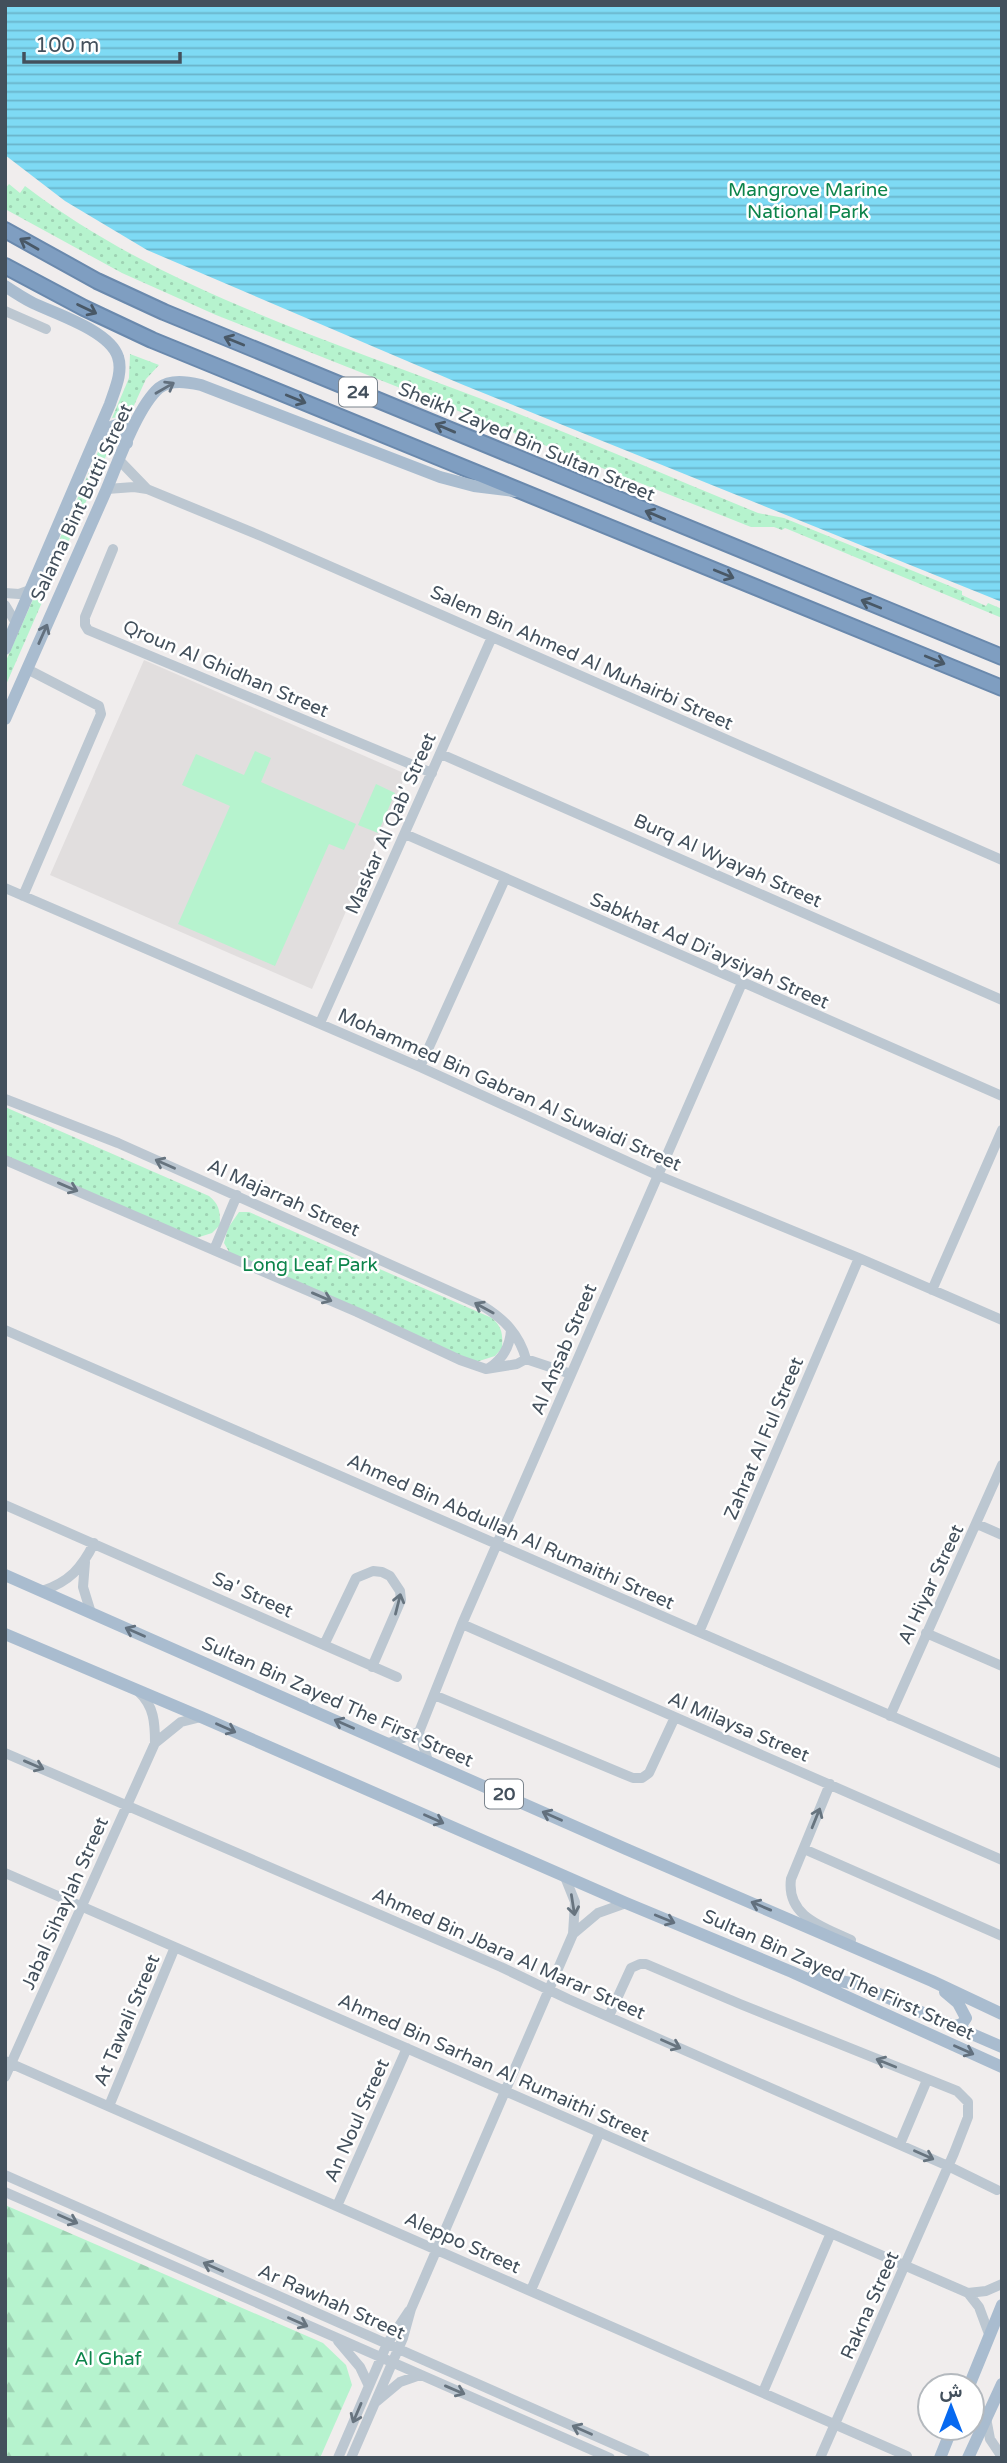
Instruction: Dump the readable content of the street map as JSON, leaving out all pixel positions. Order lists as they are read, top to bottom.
{
  "streets": {
    "highway": ["24", "Sheikh Zayed Bin Sultan Street"],
    "main road": ["Salama Bint Butti Street", "Sultan Bin Zayed The First Street", "20"],
    "street": [
      "Salem Bin Ahmed Al Muhairbi Street",
      "Qroun Al Ghidhan Street",
      "Maskar Al Qab' Street",
      "Burq Al Wyayah Street",
      "Sabkhat Ad Di'aysiyah Street",
      "Mohammed Bin Gabran Al Suwaidi Street",
      "Al Majarrah Street",
      "Al Ansab Street",
      "Zahrat Al Ful Street",
      "Ahmed Bin Abdullah Al Rumaithi Street",
      "Al Hiyar Street",
      "Sa' Street",
      "Al Milaysa Street",
      "Jabal Sihaylah Street",
      "Ahmed Bin Jbara Al Marar Street",
      "At Tawali Street",
      "Ahmed Bin Sarhan Al Rumaithi Street",
      "An Noul Street",
      "Aleppo Street",
      "Ar Rawhah Street",
      "Rakna Street"
    ]
  },
  "crossings": [
    ["24", "Salama Bint Butti Street"],
    ["Salama Bint Butti Street", "Salem Bin Ahmed Al Muhairbi Street"],
    ["Salem Bin Ahmed Al Muhairbi Street", "Maskar Al Qab' Street"],
    ["Qroun Al Ghidhan Street", "Maskar Al Qab' Street"],
    ["Maskar Al Qab' Street", "Burq Al Wyayah Street"],
    ["Maskar Al Qab' Street", "Sabkhat Ad Di'aysiyah Street"],
    ["Maskar Al Qab' Street", "Mohammed Bin Gabran Al Suwaidi Street"],
    ["Sabkhat Ad Di'aysiyah Street", "Al Ansab Street"],
    ["Mohammed Bin Gabran Al Suwaidi Street", "Al Ansab Street"],
    ["Mohammed Bin Gabran Al Suwaidi Street", "Zahrat Al Ful Street"],
    ["Al Ansab Street", "Ahmed Bin Abdullah Al Rumaithi Street"],
    ["Al Ansab Street", "Al Milaysa Street"],
    ["Zahrat Al Ful Street", "Ahmed Bin Abdullah Al Rumaithi Street"],
    ["Ahmed Bin Abdullah Al Rumaithi Street", "Al Hiyar Street"],
    ["Sultan Bin Zayed The First Street", "Jabal Sihaylah Street"],
    ["Jabal Sihaylah Street", "Ahmed Bin Jbara Al Marar Street"],
    ["Jabal Sihaylah Street", "Ahmed Bin Sarhan Al Rumaithi Street"],
    ["Jabal Sihaylah Street", "Aleppo Street"],
    ["Ahmed Bin Jbara Al Marar Street", "Rakna Street"],
    ["At Tawali Street", "Ahmed Bin Sarhan Al Rumaithi Street"],
    ["At Tawali Street", "Aleppo Street"],
    ["Ahmed Bin Sarhan Al Rumaithi Street", "An Noul Street"],
    ["Ahmed Bin Sarhan Al Rumaithi Street", "Rakna Street"],
    ["An Noul Street", "Aleppo Street"],
    ["Aleppo Street", "Rakna Street"]
  ],
  "one_way": ["Ahmed Bin Jbara Al Marar Street"],
  "parks": ["Mangrove Marine National Park", "Long Leaf Park", "Al Ghaf"],
  "scale_bar": "100 m",
  "north": "top"
}
